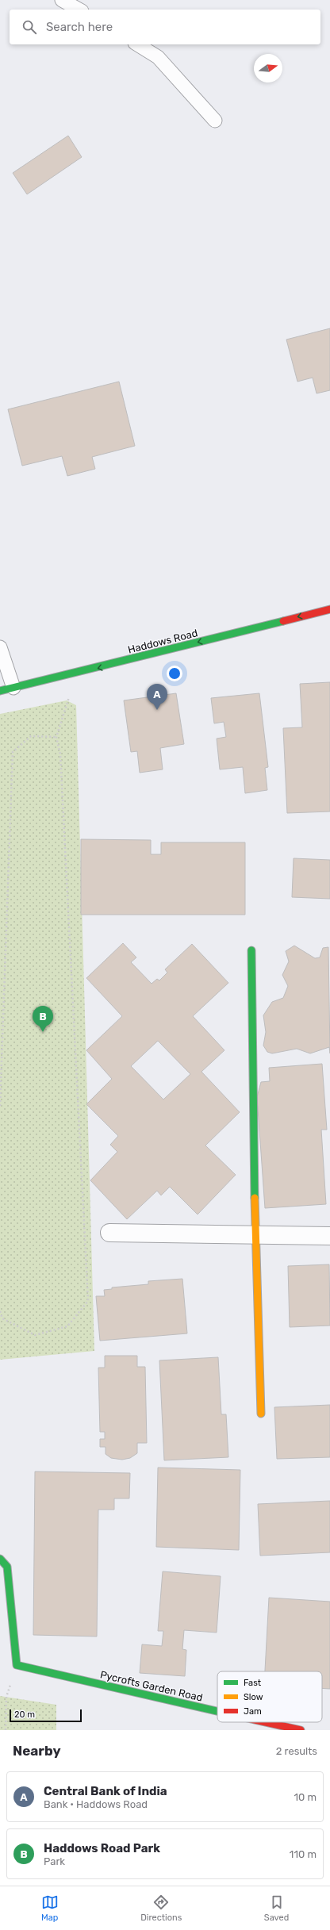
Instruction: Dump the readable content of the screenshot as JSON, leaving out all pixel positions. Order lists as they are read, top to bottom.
{
  "streets": {
    "street": ["Haddows Road", "Pycrofts Garden Road"]
  },
  "one_way": ["Haddows Road"],
  "legend": ["Fast", "Slow", "Jam"],
  "scale_bar": "20 m",
  "north": "right",
  "page": {
    "search": "Search here",
    "pins": ["A", "B"],
    "scale": "20 m",
    "heading": ["Nearby", "2 results"],
    "list": [
      {
        "mark": "A",
        "name": "Central Bank of India",
        "note": "Bank · Haddows Road",
        "value": "10 m"
      },
      {
        "mark": "B",
        "name": "Haddows Road Park",
        "note": "Park",
        "value": "110 m"
      }
    ],
    "nav": ["Map", "Directions", "Saved"]
  }
}
